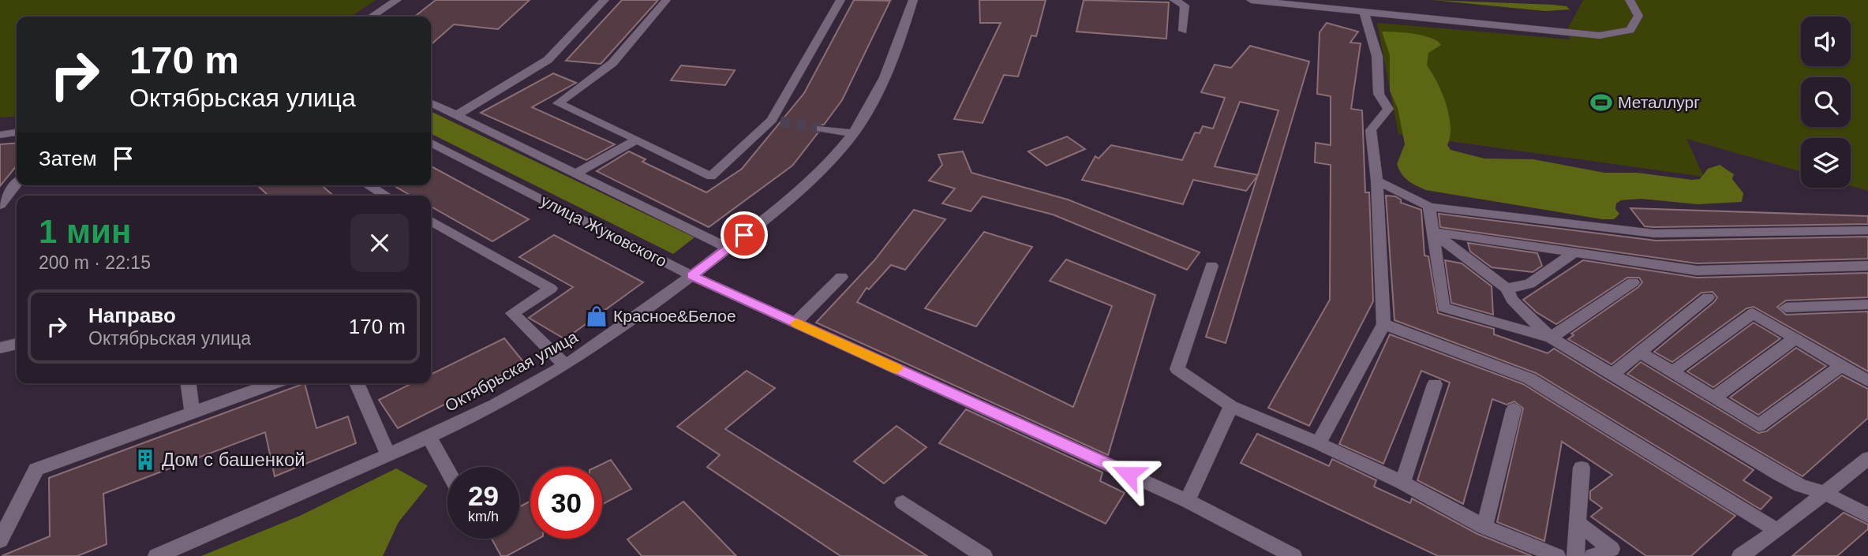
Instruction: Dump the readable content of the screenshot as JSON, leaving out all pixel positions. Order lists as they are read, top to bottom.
{
  "streets": {
    "street": ["улица Жуковского", "Октябрьская улица"]
  },
  "crossings": [
    ["улица Жуковского", "Октябрьская улица"]
  ],
  "places": {
    "sports": ["Металлург"],
    "shop": ["Красное&Белое"],
    "building": ["Дом с башенкой"]
  },
  "page": {
    "turn": ["170 m", "Октябрьская улица"],
    "then": "Затем",
    "heading": ["1 мин", "200 m · 22:15"],
    "list": [
      {
        "name": "Направо",
        "note": "Октябрьская улица",
        "value": "170 m"
      }
    ],
    "speed": "29 km/h",
    "limit": "30"
  }
}
